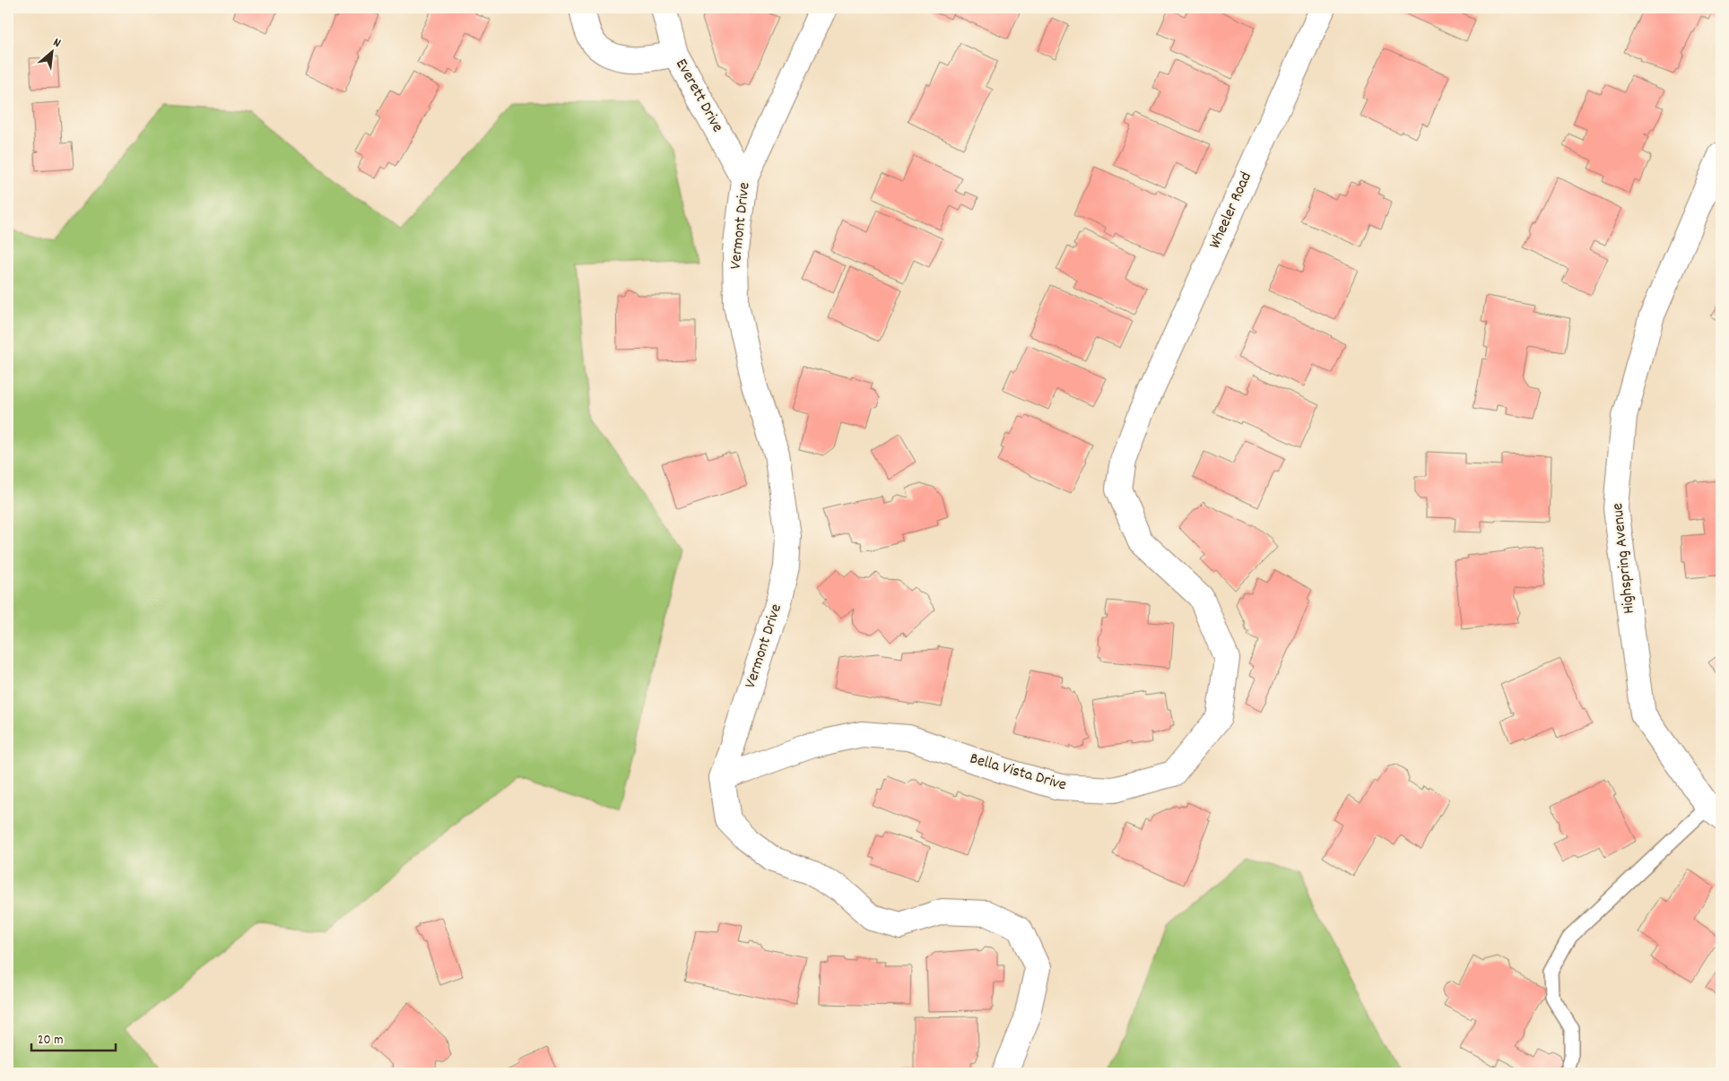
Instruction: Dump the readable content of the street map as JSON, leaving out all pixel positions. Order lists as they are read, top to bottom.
{
  "streets": {
    "street": [
      "Everett Drive",
      "Wheeler Road",
      "Vermont Drive",
      "Highspring Avenue",
      "Bella Vista Drive"
    ]
  },
  "crossings": [
    ["Everett Drive", "Vermont Drive"],
    ["Wheeler Road", "Bella Vista Drive"],
    ["Vermont Drive", "Bella Vista Drive"]
  ],
  "scale_bar": "20 m",
  "north": "top right"
}
